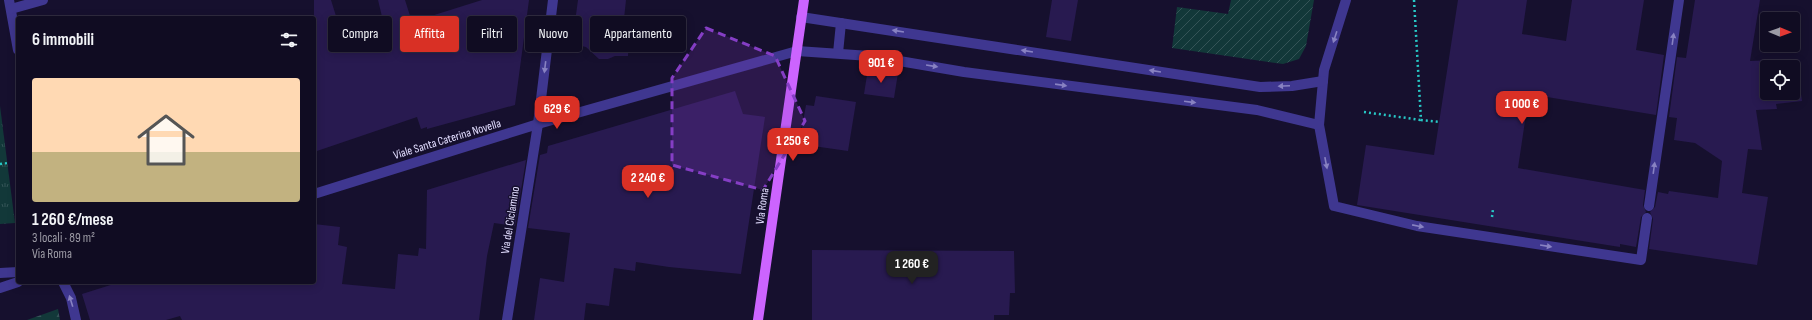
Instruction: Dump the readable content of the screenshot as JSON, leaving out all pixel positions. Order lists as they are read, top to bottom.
{
  "streets": {
    "main road": ["Via Roma"],
    "street": ["Viale Santa Caterina Novella", "Via del Ciclamino"]
  },
  "crossings": [
    ["Viale Santa Caterina Novella", "Via Roma"],
    ["Viale Santa Caterina Novella", "Via del Ciclamino"]
  ],
  "one_way": ["Via del Ciclamino"],
  "north": "right",
  "page": {
    "chip": [
      "Compra",
      "Affitta",
      "Filtri",
      "Nuovo",
      "Appartamento"
    ],
    "heading": "6 immobili",
    "price": [
      "901 €",
      "1 000 €",
      "629 €",
      "1 250 €",
      "2 240 €",
      "1 260 €"
    ],
    "list": [
      {
        "name": "1 260 €/mese",
        "note": "3 locali · 89 m² · Via Roma"
      }
    ]
  }
}
